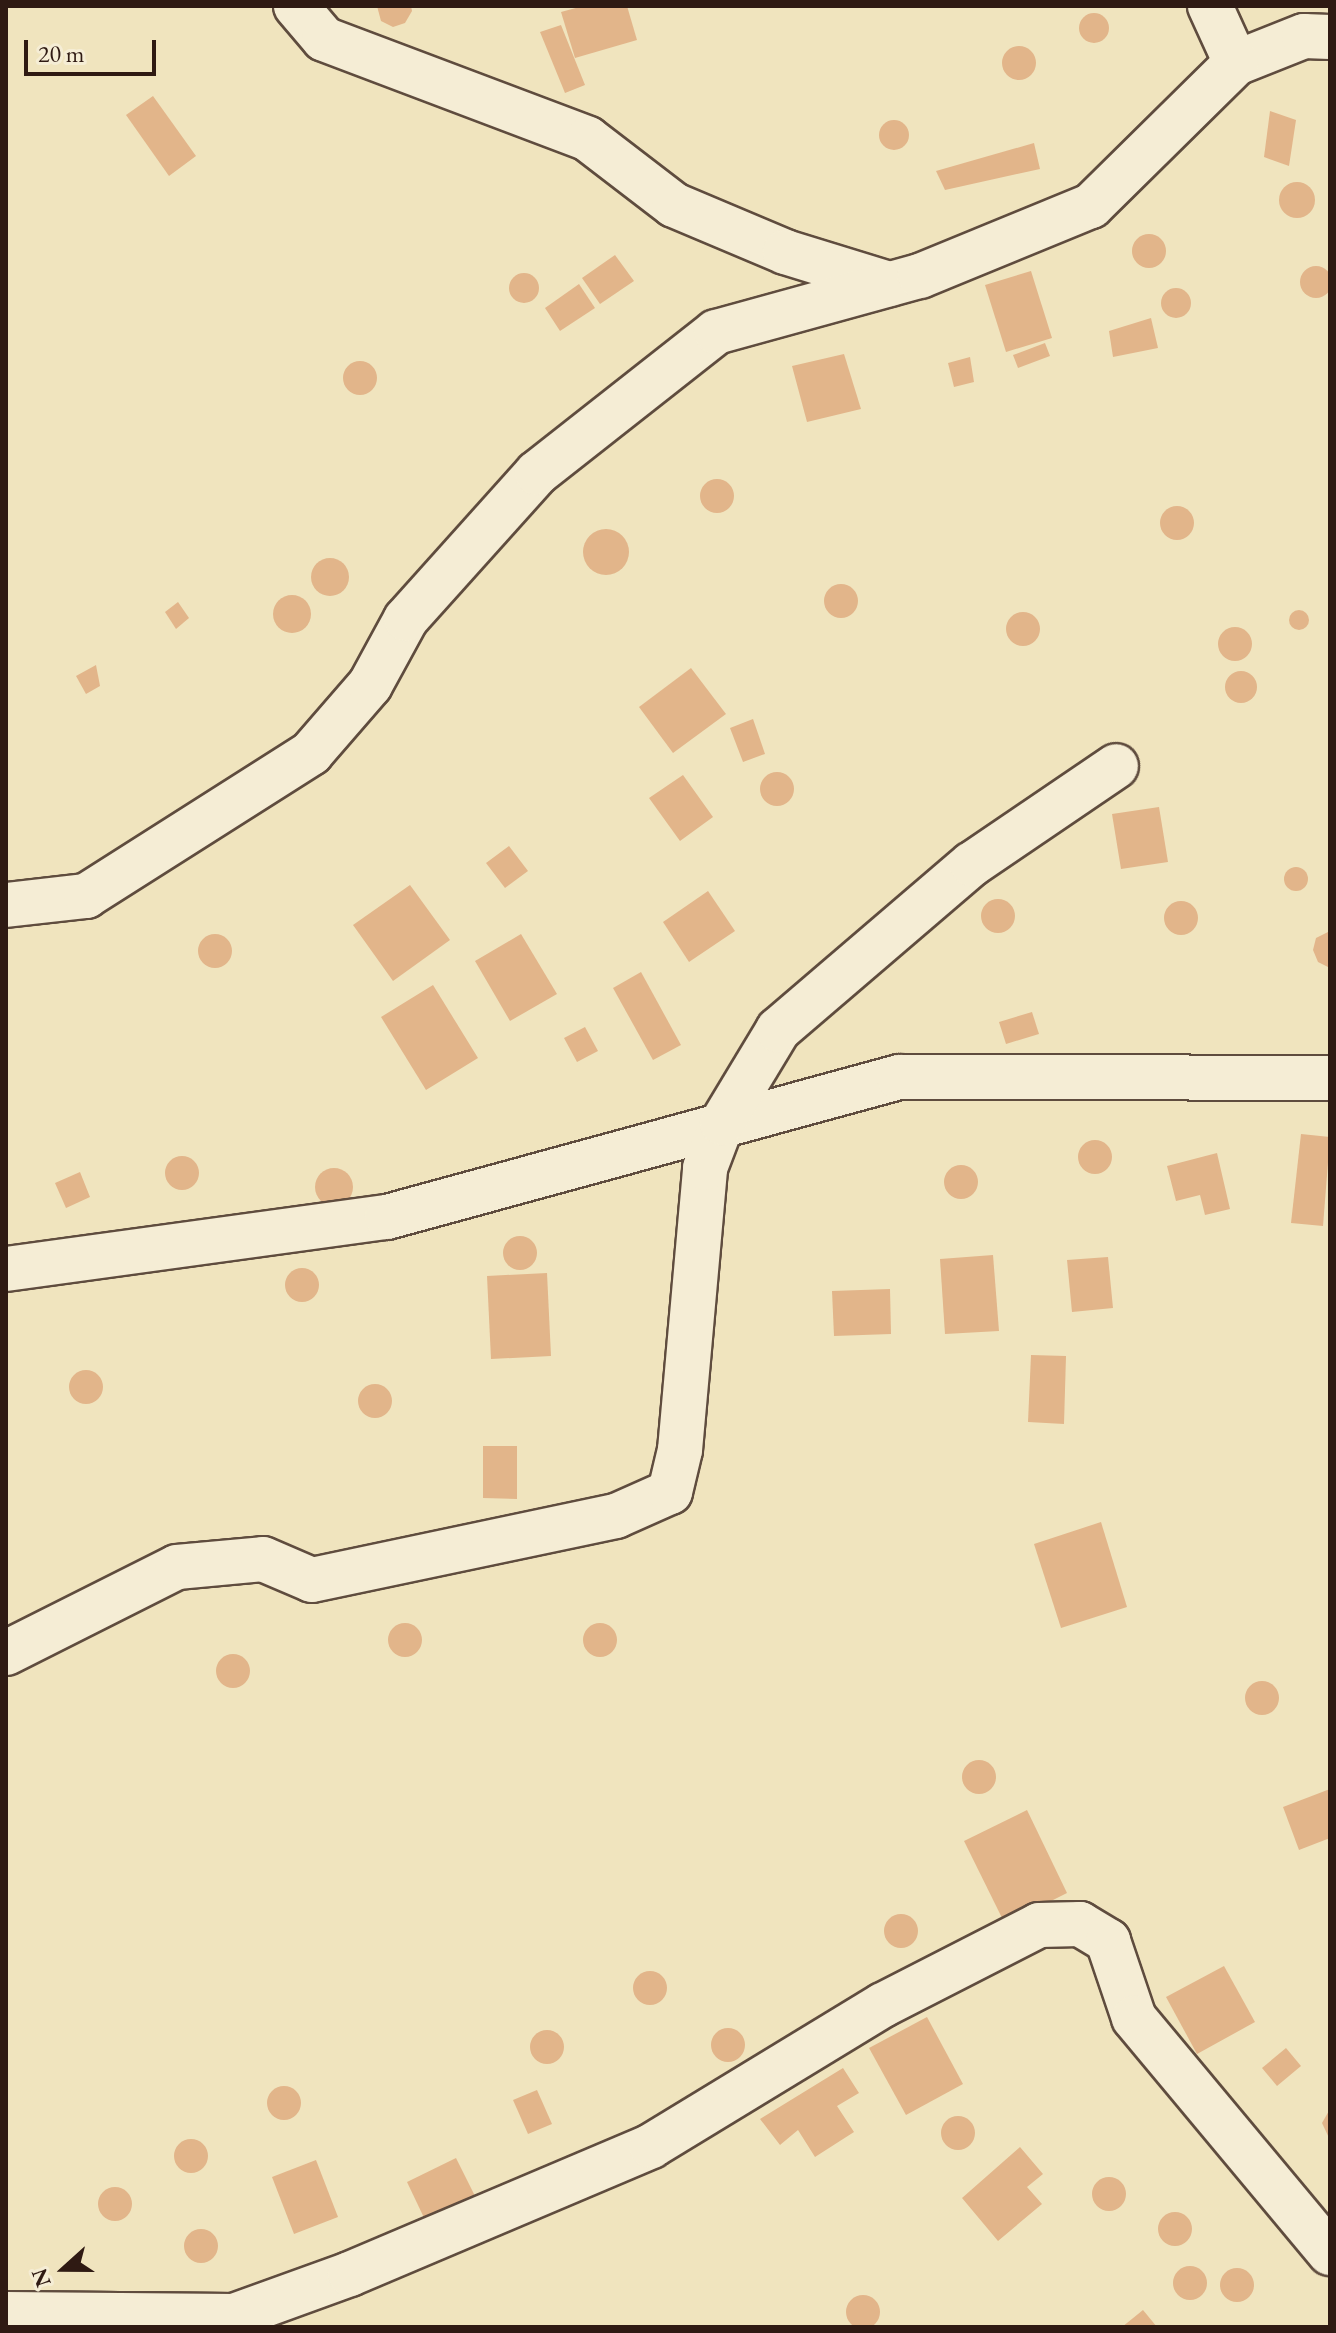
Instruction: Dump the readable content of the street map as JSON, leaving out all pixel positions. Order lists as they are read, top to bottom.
{
  "scale_bar": "20 m",
  "north": "left"
}
